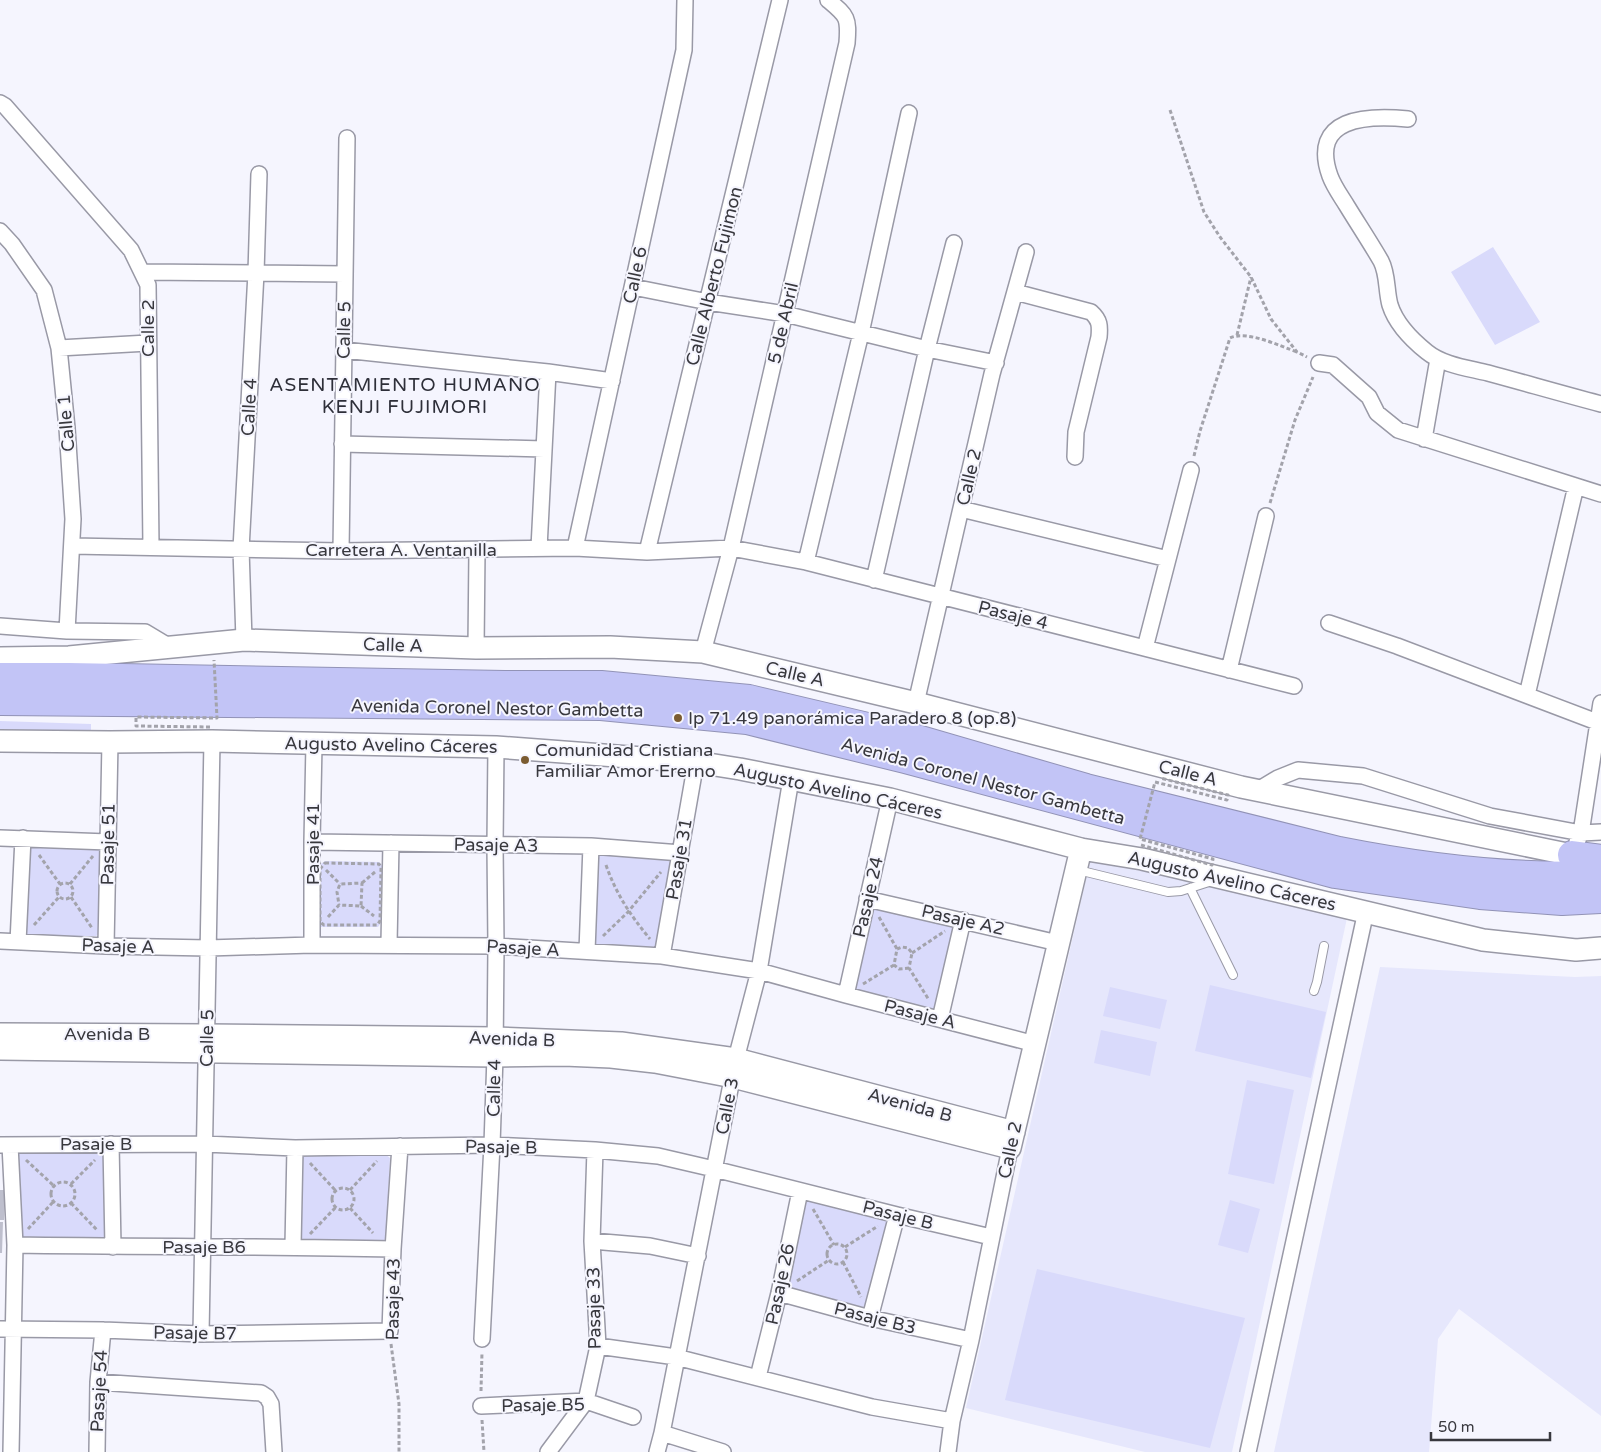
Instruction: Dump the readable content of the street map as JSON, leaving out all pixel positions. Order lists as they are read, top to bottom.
{
  "streets": {
    "highway": ["Avenida Coronel Nestor Gambetta"],
    "street": [
      "Calle 6",
      "Calle Alberto Fujimon",
      "5 de Abril",
      "Calle 2",
      "Calle 5",
      "Calle 4",
      "Calle 1",
      "Carretera A. Ventanilla",
      "Pasaje 4",
      "Calle A",
      "Augusto Avelino Cáceres",
      "Pasaje 51",
      "Pasaje 41",
      "Pasaje A3",
      "Pasaje 31",
      "Pasaje 24",
      "Pasaje A2",
      "Pasaje A",
      "Avenida B",
      "Calle 3",
      "Pasaje B",
      "Pasaje B6",
      "Pasaje 26",
      "Pasaje 43",
      "Pasaje 33",
      "Pasaje B3",
      "Pasaje B7",
      "Pasaje 54",
      "Pasaje B5"
    ]
  },
  "crossings": [
    ["Calle 6", "Carretera A. Ventanilla"],
    ["Calle Alberto Fujimon", "Carretera A. Ventanilla"],
    ["5 de Abril", "Carretera A. Ventanilla"],
    ["5 de Abril", "Pasaje 4"],
    ["5 de Abril", "Calle A"],
    ["Calle 2", "Carretera A. Ventanilla"],
    ["Calle 2", "Pasaje 4"],
    ["Calle 2", "Calle A"],
    ["Calle 2", "Augusto Avelino Cáceres"],
    ["Calle 2", "Pasaje A2"],
    ["Calle 2", "Pasaje A"],
    ["Calle 2", "Avenida B"],
    ["Calle 2", "Pasaje B"],
    ["Calle 2", "Pasaje B3"],
    ["Calle 5", "Carretera A. Ventanilla"],
    ["Calle 5", "Augusto Avelino Cáceres"],
    ["Calle 5", "Pasaje A"],
    ["Calle 5", "Avenida B"],
    ["Calle 5", "Pasaje B"],
    ["Calle 5", "Pasaje B6"],
    ["Calle 5", "Pasaje B7"],
    ["Calle 4", "Carretera A. Ventanilla"],
    ["Calle 4", "Calle A"],
    ["Calle 4", "Augusto Avelino Cáceres"],
    ["Calle 4", "Pasaje A3"],
    ["Calle 4", "Pasaje A"],
    ["Calle 4", "Avenida B"],
    ["Calle 4", "Pasaje B"],
    ["Calle 1", "Carretera A. Ventanilla"],
    ["Carretera A. Ventanilla", "Pasaje 4"],
    ["Augusto Avelino Cáceres", "Pasaje 51"],
    ["Augusto Avelino Cáceres", "Pasaje 41"],
    ["Augusto Avelino Cáceres", "Pasaje 31"],
    ["Augusto Avelino Cáceres", "Pasaje 24"],
    ["Augusto Avelino Cáceres", "Calle 3"],
    ["Pasaje 51", "Pasaje A"],
    ["Pasaje 41", "Pasaje A3"],
    ["Pasaje 41", "Pasaje A"],
    ["Pasaje A3", "Pasaje 31"],
    ["Pasaje 31", "Pasaje A"],
    ["Pasaje 24", "Pasaje A2"],
    ["Pasaje 24", "Pasaje A"],
    ["Pasaje A", "Calle 3"],
    ["Avenida B", "Calle 3"],
    ["Calle 3", "Pasaje B"],
    ["Pasaje B", "Pasaje 26"],
    ["Pasaje B", "Pasaje 43"],
    ["Pasaje B", "Pasaje 33"],
    ["Pasaje B6", "Pasaje 43"],
    ["Pasaje 26", "Pasaje B3"],
    ["Pasaje 43", "Pasaje B7"],
    ["Pasaje 33", "Pasaje B5"],
    ["Pasaje B7", "Pasaje 54"]
  ],
  "districts": ["ASENTAMIENTO HUMANO KENJI FUJIMORI"],
  "places": ["Ip 71.49 panorámica Paradero 8 (op.8)", "Comunidad Cristiana Familiar Amor Ererno"],
  "scale_bar": "50 m"
}
